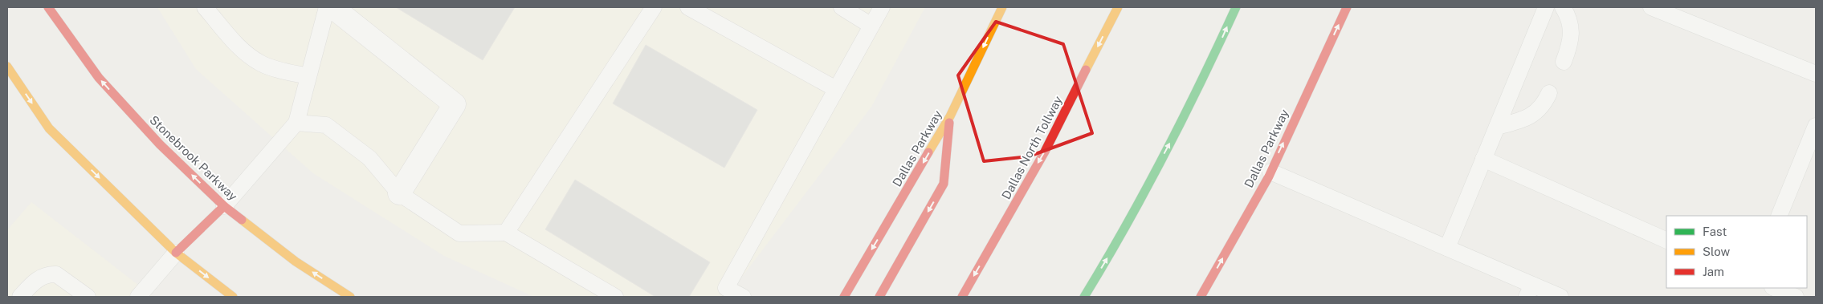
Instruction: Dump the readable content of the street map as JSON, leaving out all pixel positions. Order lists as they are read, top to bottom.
{
  "streets": {
    "main road": ["Dallas North Tollway", "Dallas Parkway", "Stonebrook Parkway"]
  },
  "legend": ["Fast", "Slow", "Jam"]
}
